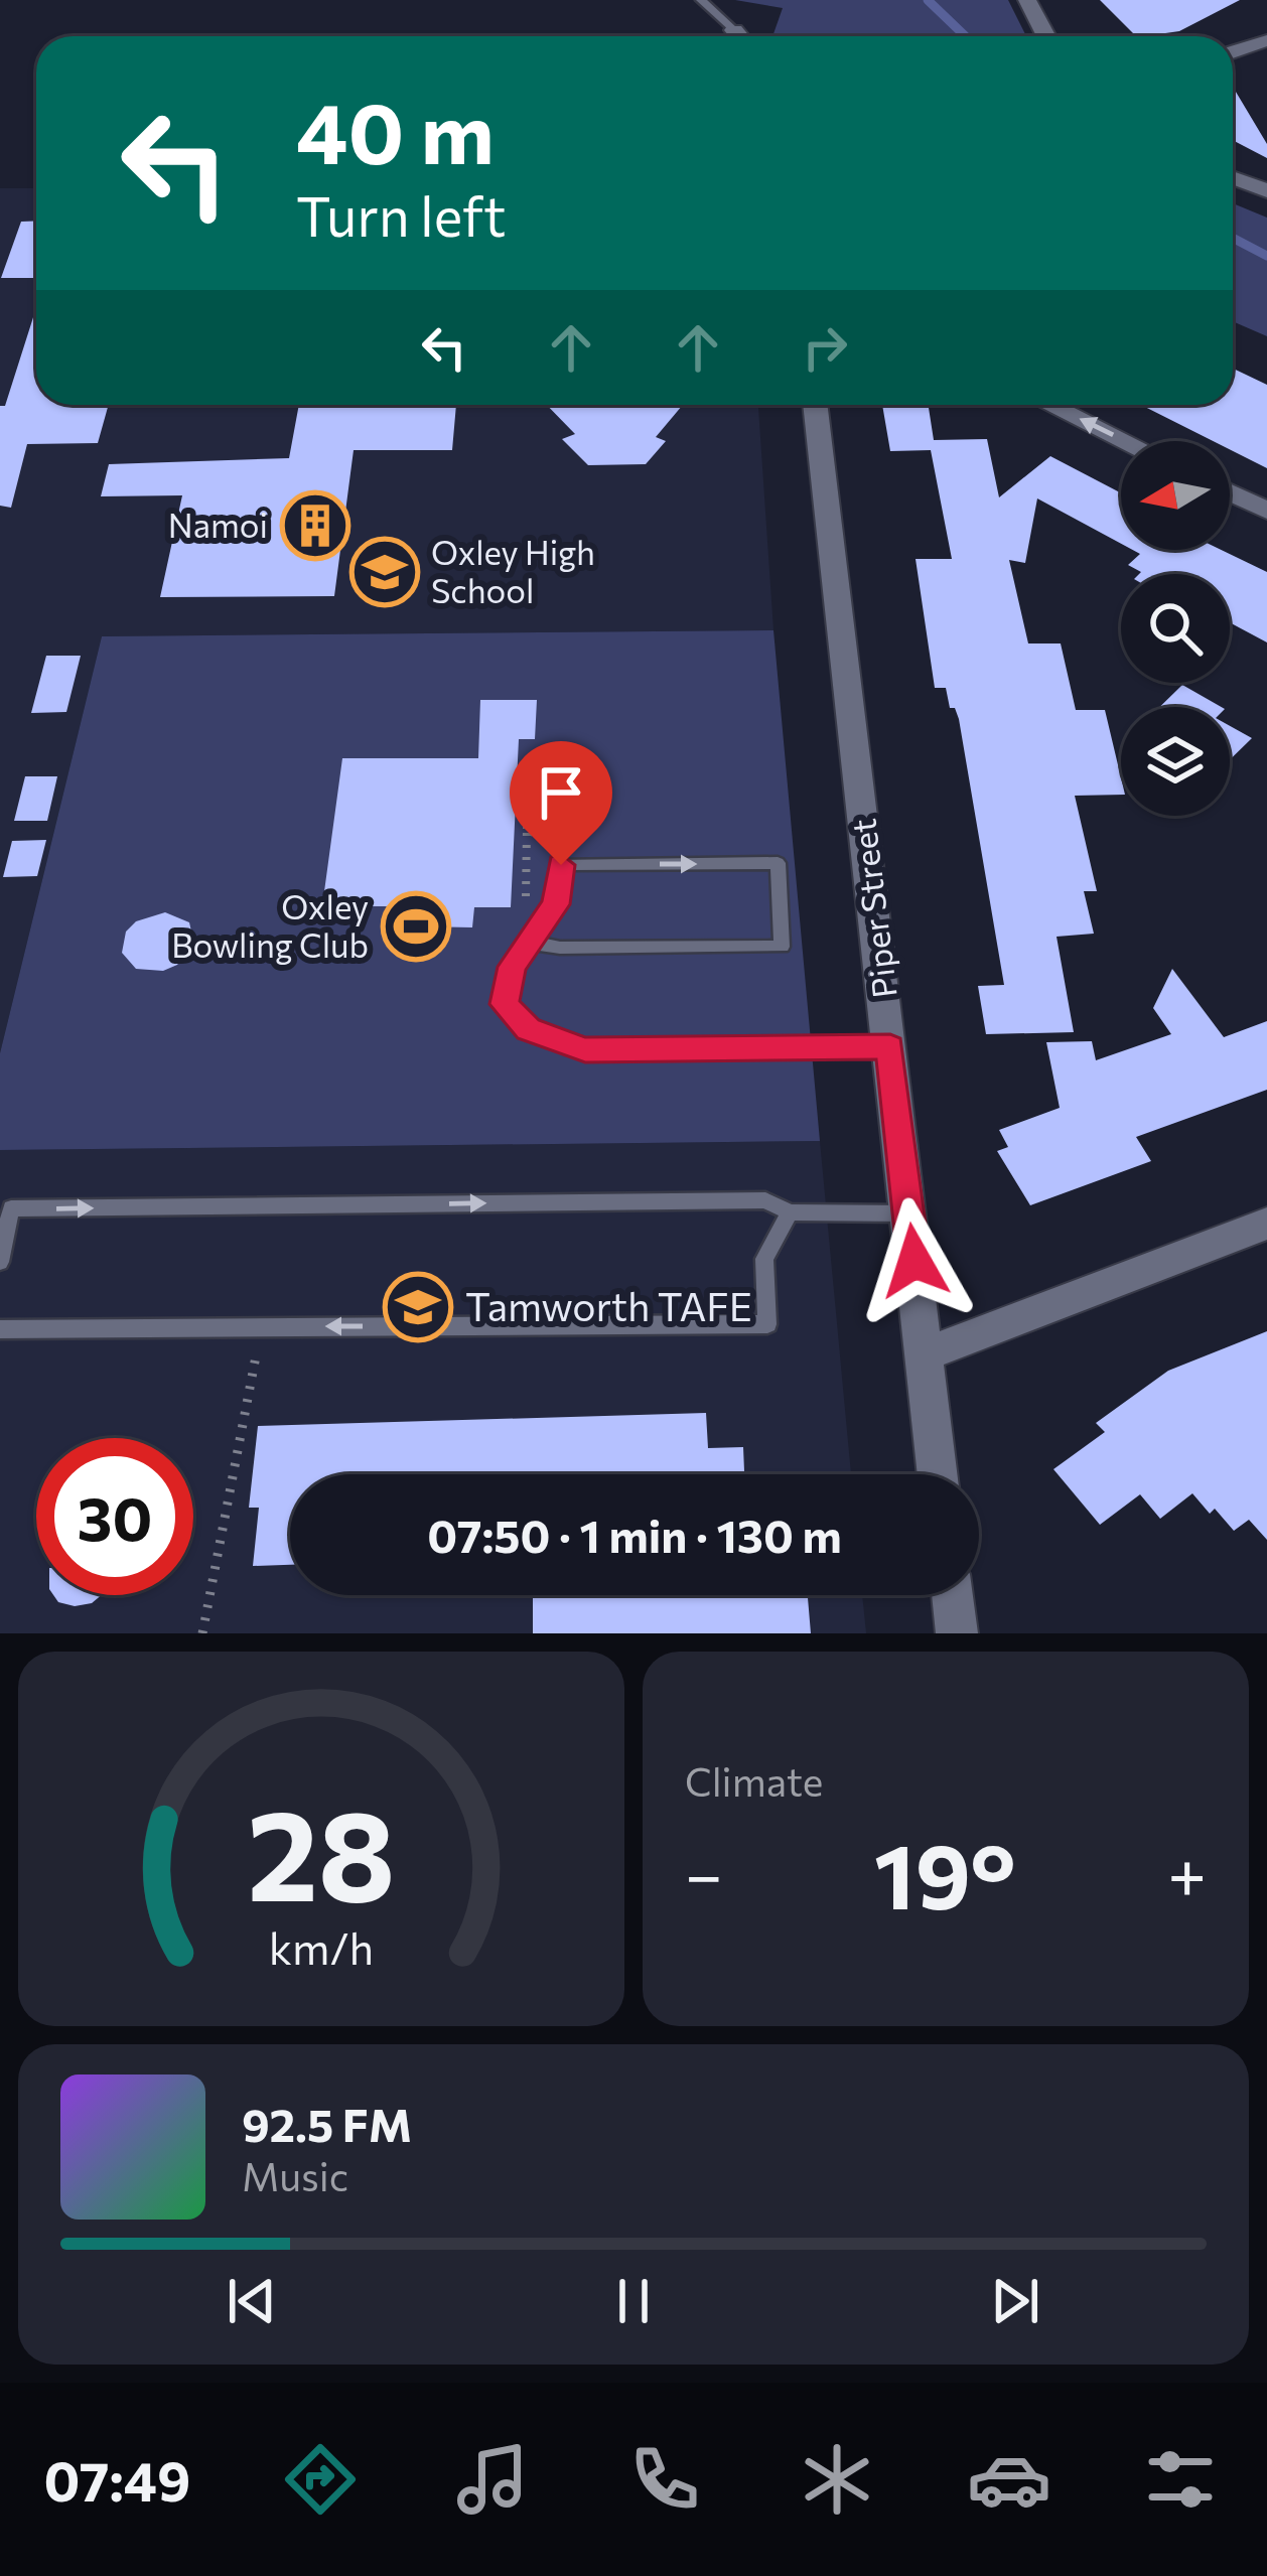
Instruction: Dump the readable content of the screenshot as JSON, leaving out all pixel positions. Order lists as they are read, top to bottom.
{
  "streets": {
    "street": ["Piper Street"]
  },
  "places": {
    "building": ["Namoi"],
    "school or university": ["Oxley High School", "Tamworth TAFE"],
    "sports": ["Oxley Bowling Club"]
  },
  "north": "left",
  "page": {
    "turn": ["40 m", "Turn left"],
    "limit": "30",
    "trip": "07:50 · 1 min · 130 m",
    "tile": "Climate",
    "heat": ["−", "19°", "+"],
    "song": ["92.5 FM", "Music"],
    "tabs": "07:49",
    "gauge": ["28", "km/h"]
  }
}
